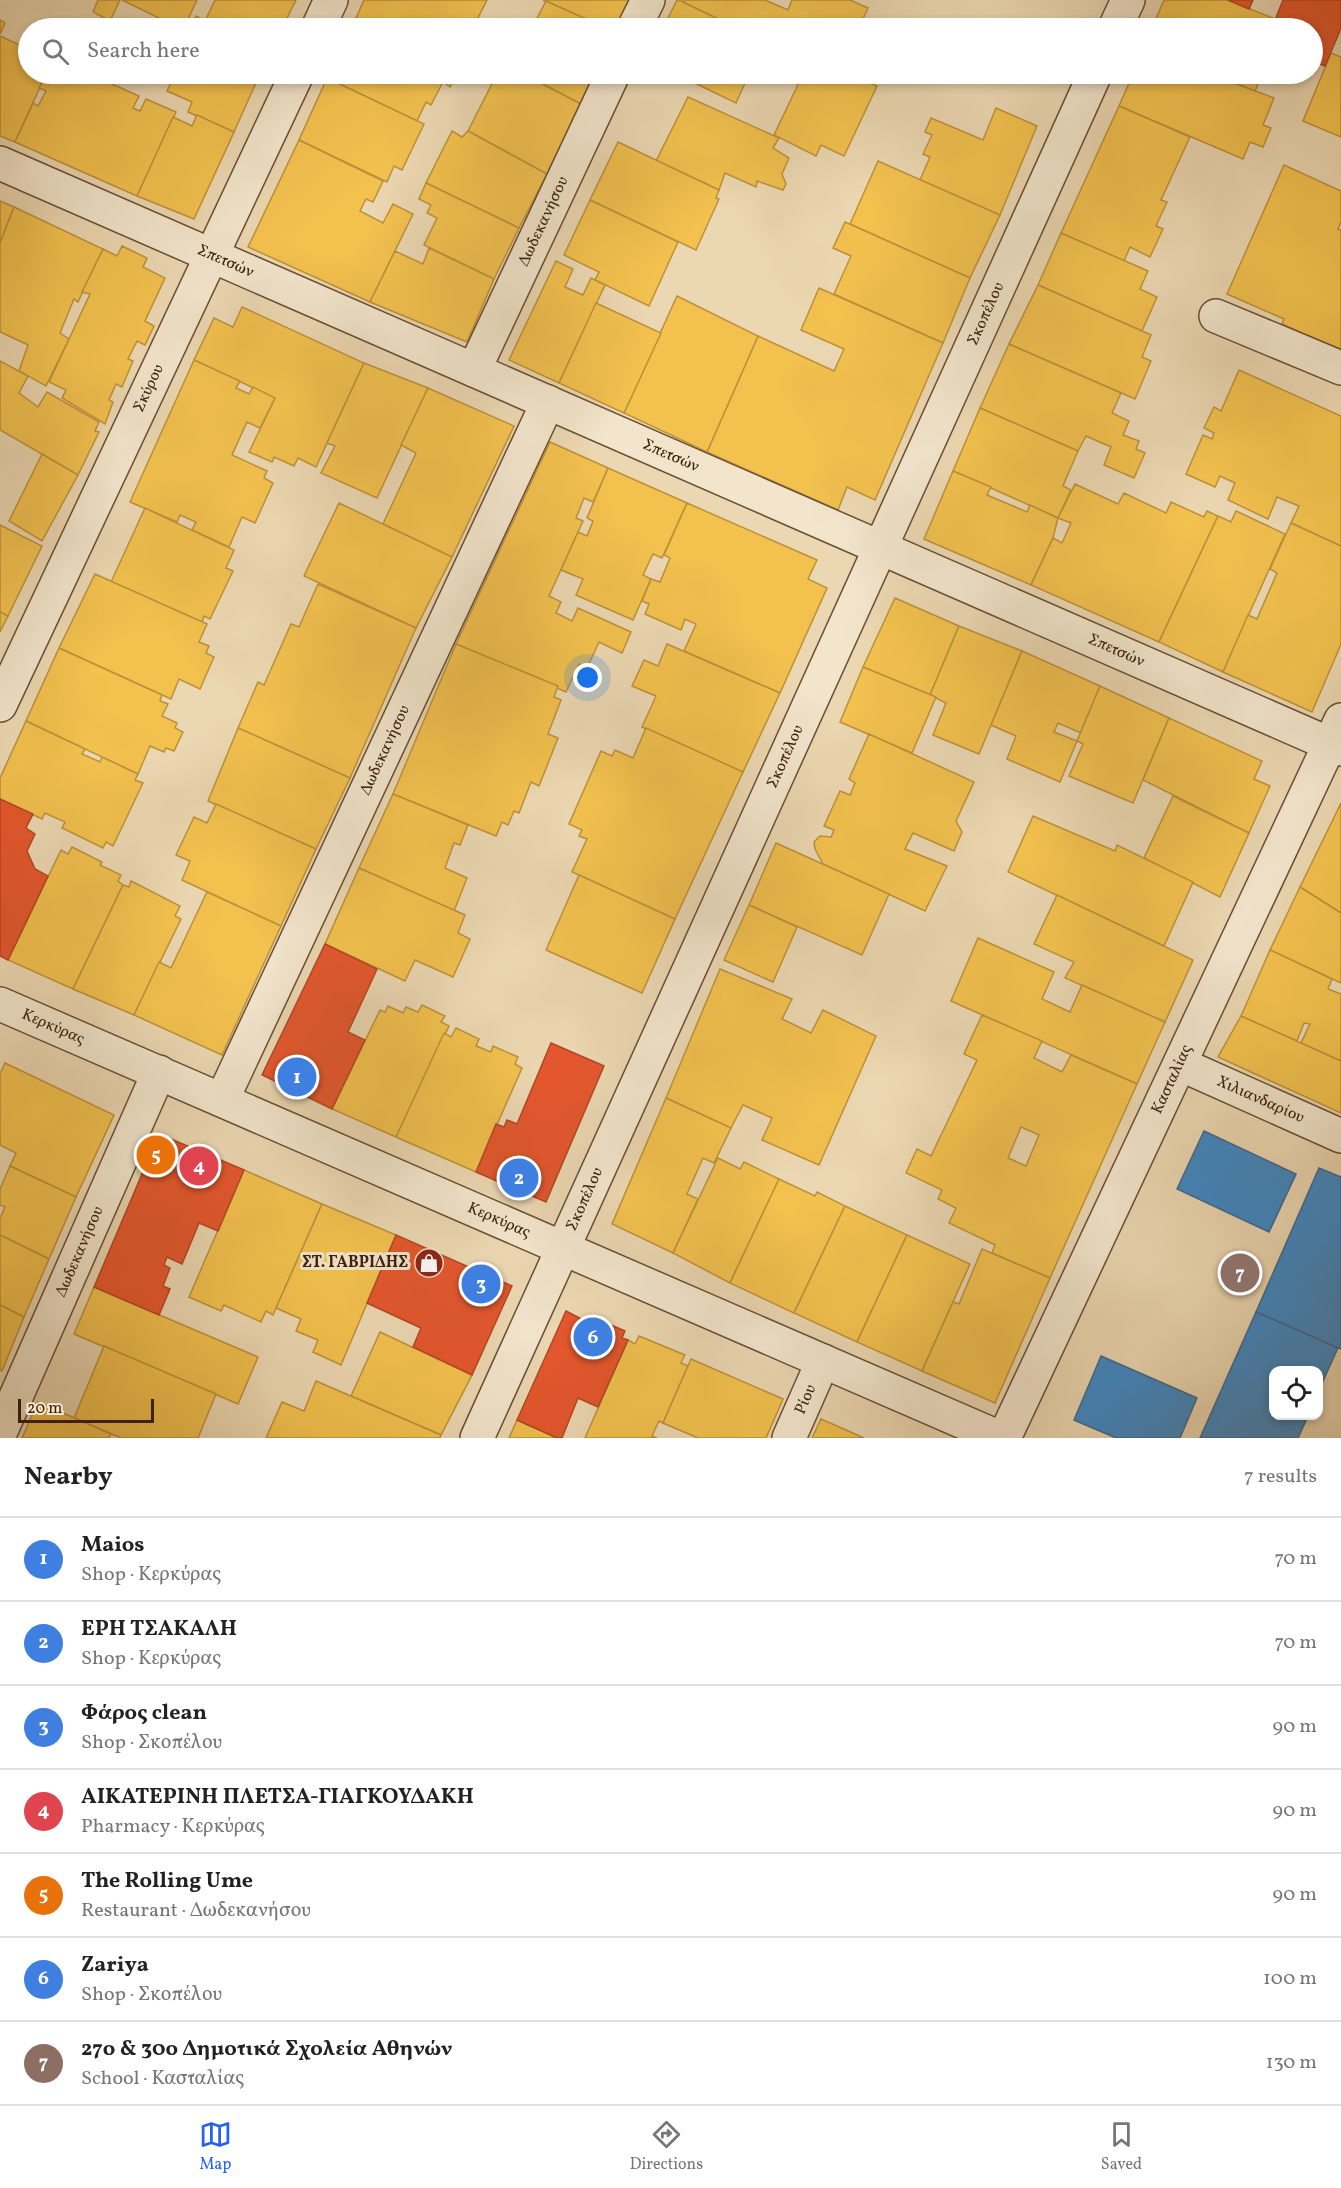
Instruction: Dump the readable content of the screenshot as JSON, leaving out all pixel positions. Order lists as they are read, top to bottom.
{
  "streets": {
    "street": [
      "Δωδεκανήσου",
      "Σπετσών",
      "Σκοπέλου",
      "Σκύρου",
      "Κερκύρας",
      "Κασταλίας",
      "Χιλιανδαρίου",
      "Ρίου"
    ]
  },
  "crossings": [
    ["Δωδεκανήσου", "Σπετσών"],
    ["Δωδεκανήσου", "Κερκύρας"],
    ["Σπετσών", "Σκοπέλου"],
    ["Σπετσών", "Σκύρου"],
    ["Σπετσών", "Κασταλίας"],
    ["Σκοπέλου", "Κερκύρας"],
    ["Κερκύρας", "Κασταλίας"],
    ["Κερκύρας", "Ρίου"],
    ["Κασταλίας", "Χιλιανδαρίου"]
  ],
  "places": {
    "shop": ["ΣΤ. ΓΑΒΡΙΔΗΣ"]
  },
  "scale_bar": "20 m",
  "page": {
    "search": "Search here",
    "pins": [
      "1",
      "5",
      "4",
      "2",
      "7",
      "3",
      "6"
    ],
    "scale": "20 m",
    "heading": ["Nearby", "7 results"],
    "list": [
      {
        "mark": "1",
        "name": "Maios",
        "note": "Shop · Κερκύρας",
        "value": "70 m"
      },
      {
        "mark": "2",
        "name": "ΕΡΗ ΤΣΑΚΑΛΗ",
        "note": "Shop · Κερκύρας",
        "value": "70 m"
      },
      {
        "mark": "3",
        "name": "Φάρος clean",
        "note": "Shop · Σκοπέλου",
        "value": "90 m"
      },
      {
        "mark": "4",
        "name": "ΑΙΚΑΤΕΡΙΝΗ ΠΛΕΤΣΑ-ΓΙΑΓΚΟΥΔΑΚΗ",
        "note": "Pharmacy · Κερκύρας",
        "value": "90 m"
      },
      {
        "mark": "5",
        "name": "The Rolling Ume",
        "note": "Restaurant · Δωδεκανήσου",
        "value": "90 m"
      },
      {
        "mark": "6",
        "name": "Zariya",
        "note": "Shop · Σκοπέλου",
        "value": "100 m"
      },
      {
        "mark": "7",
        "name": "27ο & 30ο Δημοτικά Σχολεία Αθηνών",
        "note": "School · Κασταλίας",
        "value": "130 m"
      }
    ],
    "nav": ["Map", "Directions", "Saved"]
  }
}
